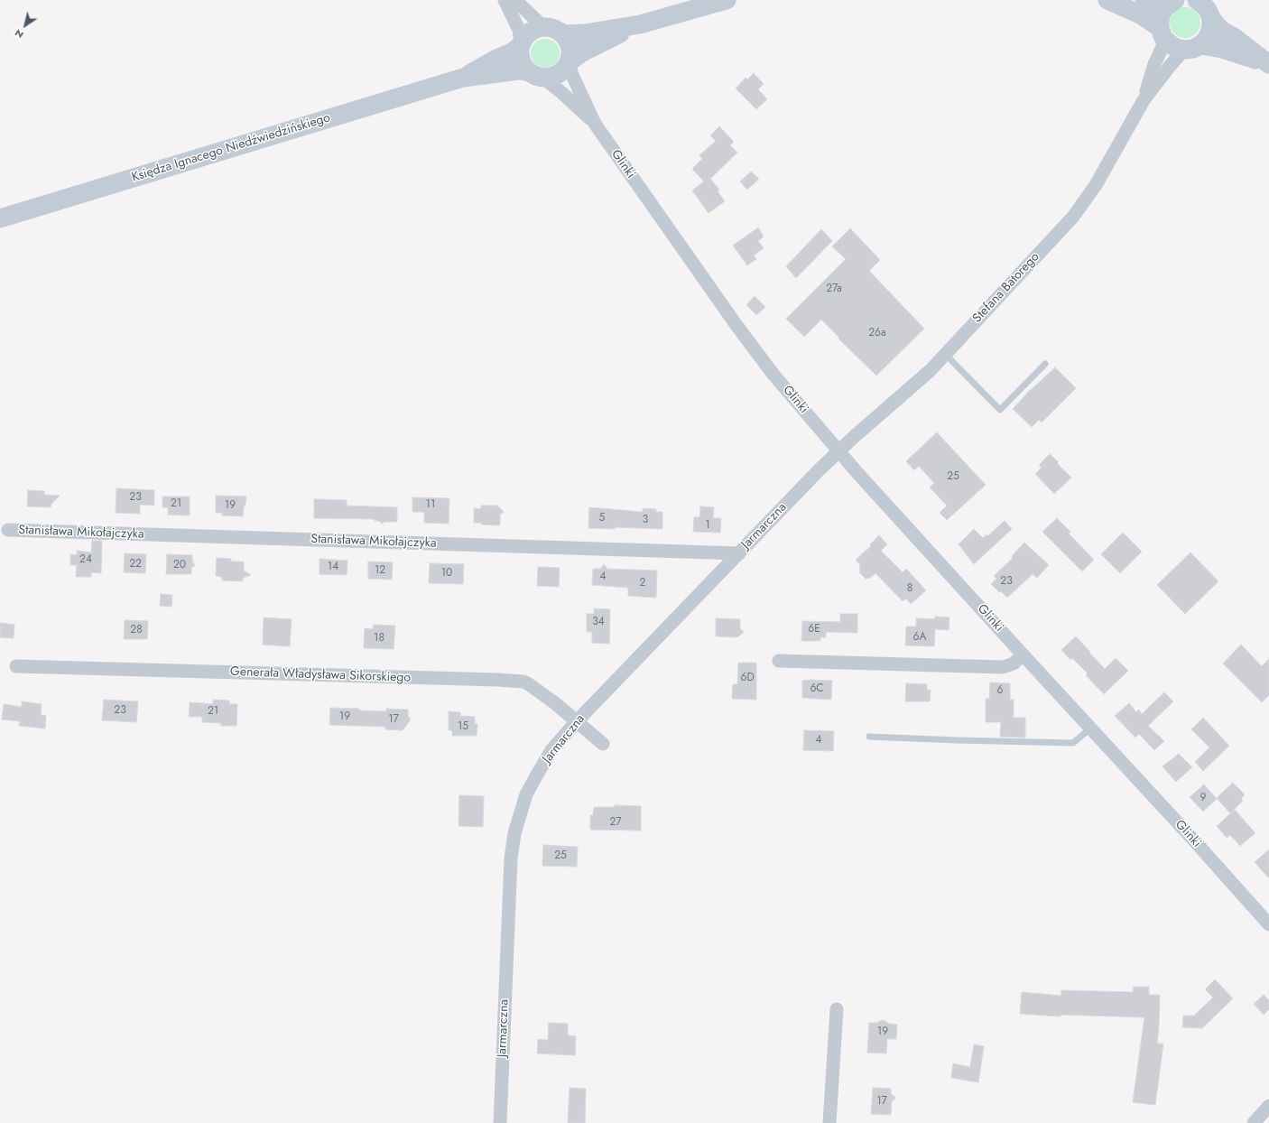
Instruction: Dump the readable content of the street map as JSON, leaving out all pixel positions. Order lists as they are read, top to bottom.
{
  "streets": {
    "main road": ["Księdza Ignacego Niedźwiedzińskiego"],
    "street": [
      "Glinki",
      "Stefana Batorego",
      "Jarmarczna",
      "Stanisława Mikołajczyka",
      "Generała Władysława Sikorskiego"
    ]
  },
  "crossings": [
    ["Księdza Ignacego Niedźwiedzińskiego", "Glinki"],
    ["Glinki", "Stefana Batorego"],
    ["Glinki", "Jarmarczna"],
    ["Stefana Batorego", "Jarmarczna"],
    ["Jarmarczna", "Stanisława Mikołajczyka"],
    ["Jarmarczna", "Generała Władysława Sikorskiego"]
  ],
  "house_numbers": [
    "27a",
    "26a",
    "25",
    "23",
    "21",
    "11",
    "19",
    "5",
    "3",
    "1",
    "24",
    "22",
    "20",
    "14",
    "12",
    "10",
    "4",
    "23",
    "2",
    "8",
    "34",
    "6E",
    "28",
    "6A",
    "18",
    "6D",
    "6C",
    "6",
    "23",
    "21",
    "19",
    "17",
    "15",
    "4",
    "9",
    "27",
    "25",
    "19",
    "17"
  ],
  "north": "bottom left"
}
